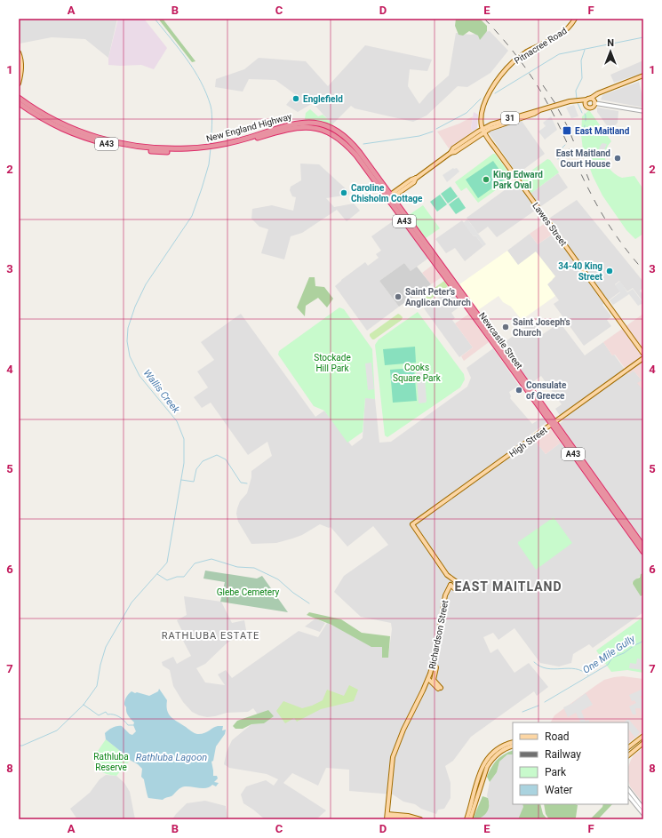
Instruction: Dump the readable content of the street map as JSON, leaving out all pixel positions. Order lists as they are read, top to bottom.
{
  "streets": {
    "highway": ["New England Highway", "A43", "Newcastle Street"],
    "main road": [
      "Pitnacree Road",
      "31",
      "Lawes Street",
      "High Street",
      "Richardson Street"
    ]
  },
  "crossings": [
    ["Pitnacree Road", "31"],
    ["Pitnacree Road", "Lawes Street"],
    ["31", "Lawes Street"],
    ["31", "Newcastle Street"],
    ["New England Highway", "Newcastle Street"],
    ["Newcastle Street", "High Street"],
    ["High Street", "Richardson Street"]
  ],
  "districts": ["EAST MAITLAND", "RATHLUBA ESTATE"],
  "water": ["Wallis Creek", "One Mile Gully", "Rathluba Lagoon"],
  "parks": [
    "Stockade Hill Park",
    "Cooks Square Park",
    "Glebe Cemetery",
    "Rathluba Reserve"
  ],
  "places": {
    "other": [
      "Englefield",
      "East Maitland Court House",
      "King Edward Park Oval",
      "Caroline Chisholm Cottage",
      "34-40 King Street",
      "Saint Peter's Anglican Church",
      "Saint Joseph's Church",
      "Consulate of Greece"
    ],
    "transit": ["East Maitland"]
  },
  "legend": [
    "Road",
    "Railway",
    "Park",
    "Water"
  ],
  "north": "top",
  "grid": {
    "columns": [
      "A",
      "B",
      "C",
      "D",
      "E",
      "F"
    ],
    "rows": [
      "1",
      "2",
      "3",
      "4",
      "5",
      "6",
      "7",
      "8"
    ]
  }
}
